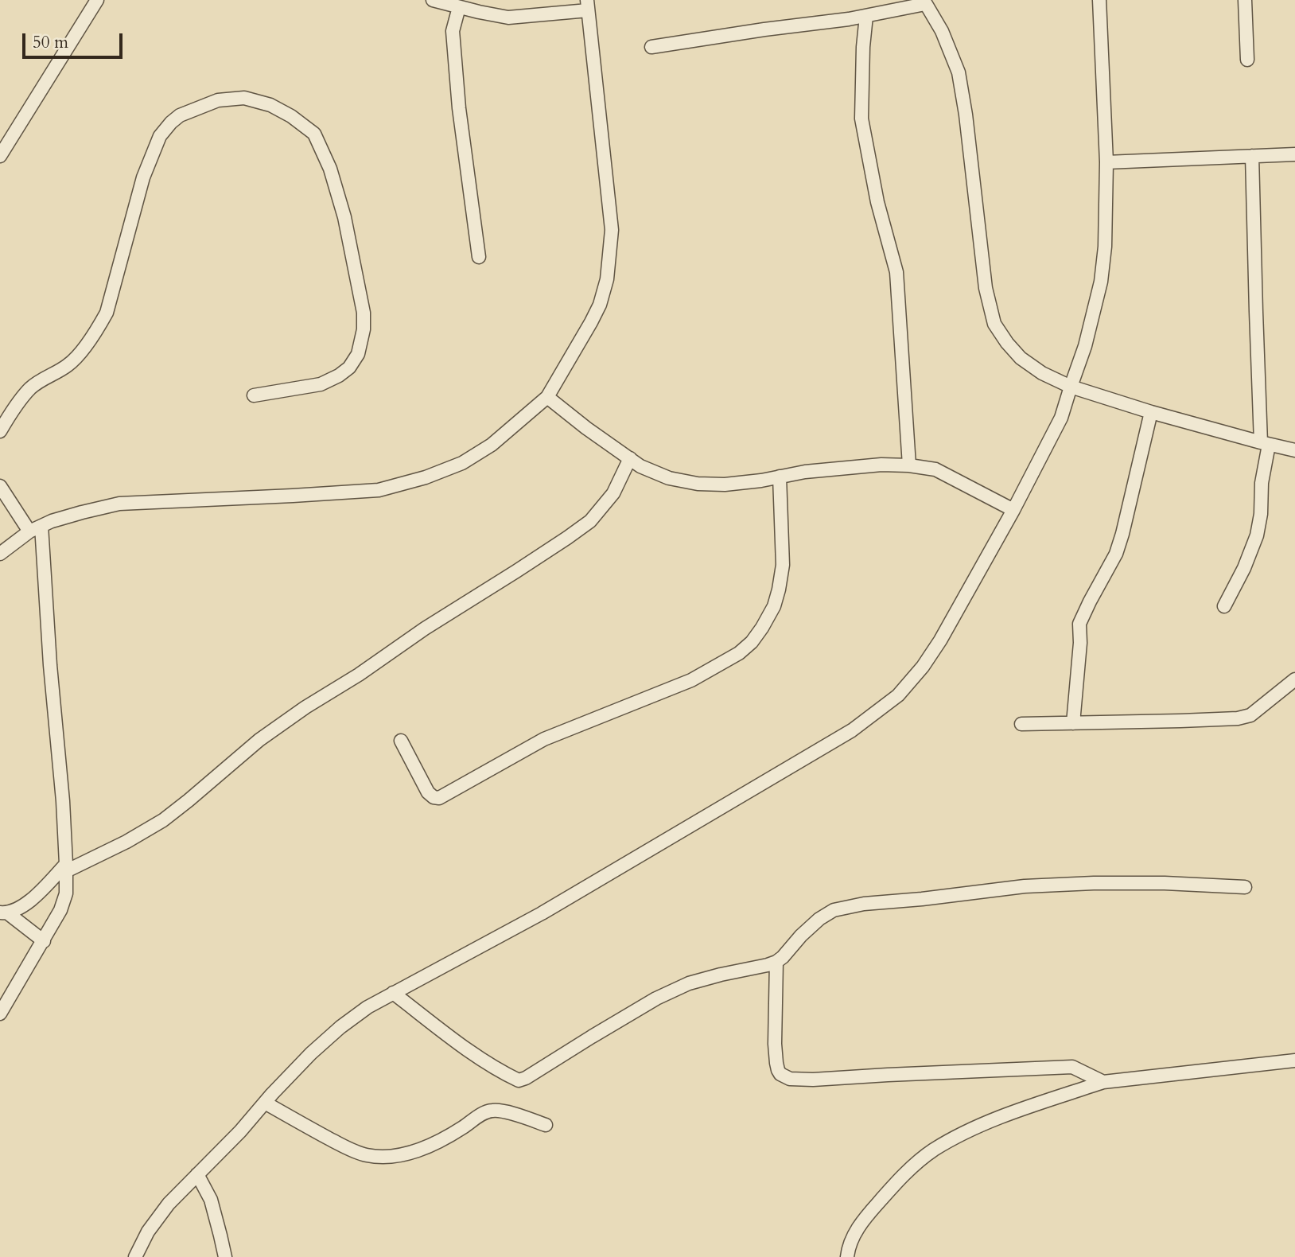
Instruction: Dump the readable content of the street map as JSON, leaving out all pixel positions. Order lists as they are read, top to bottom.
{
  "scale_bar": "50 m"
}
